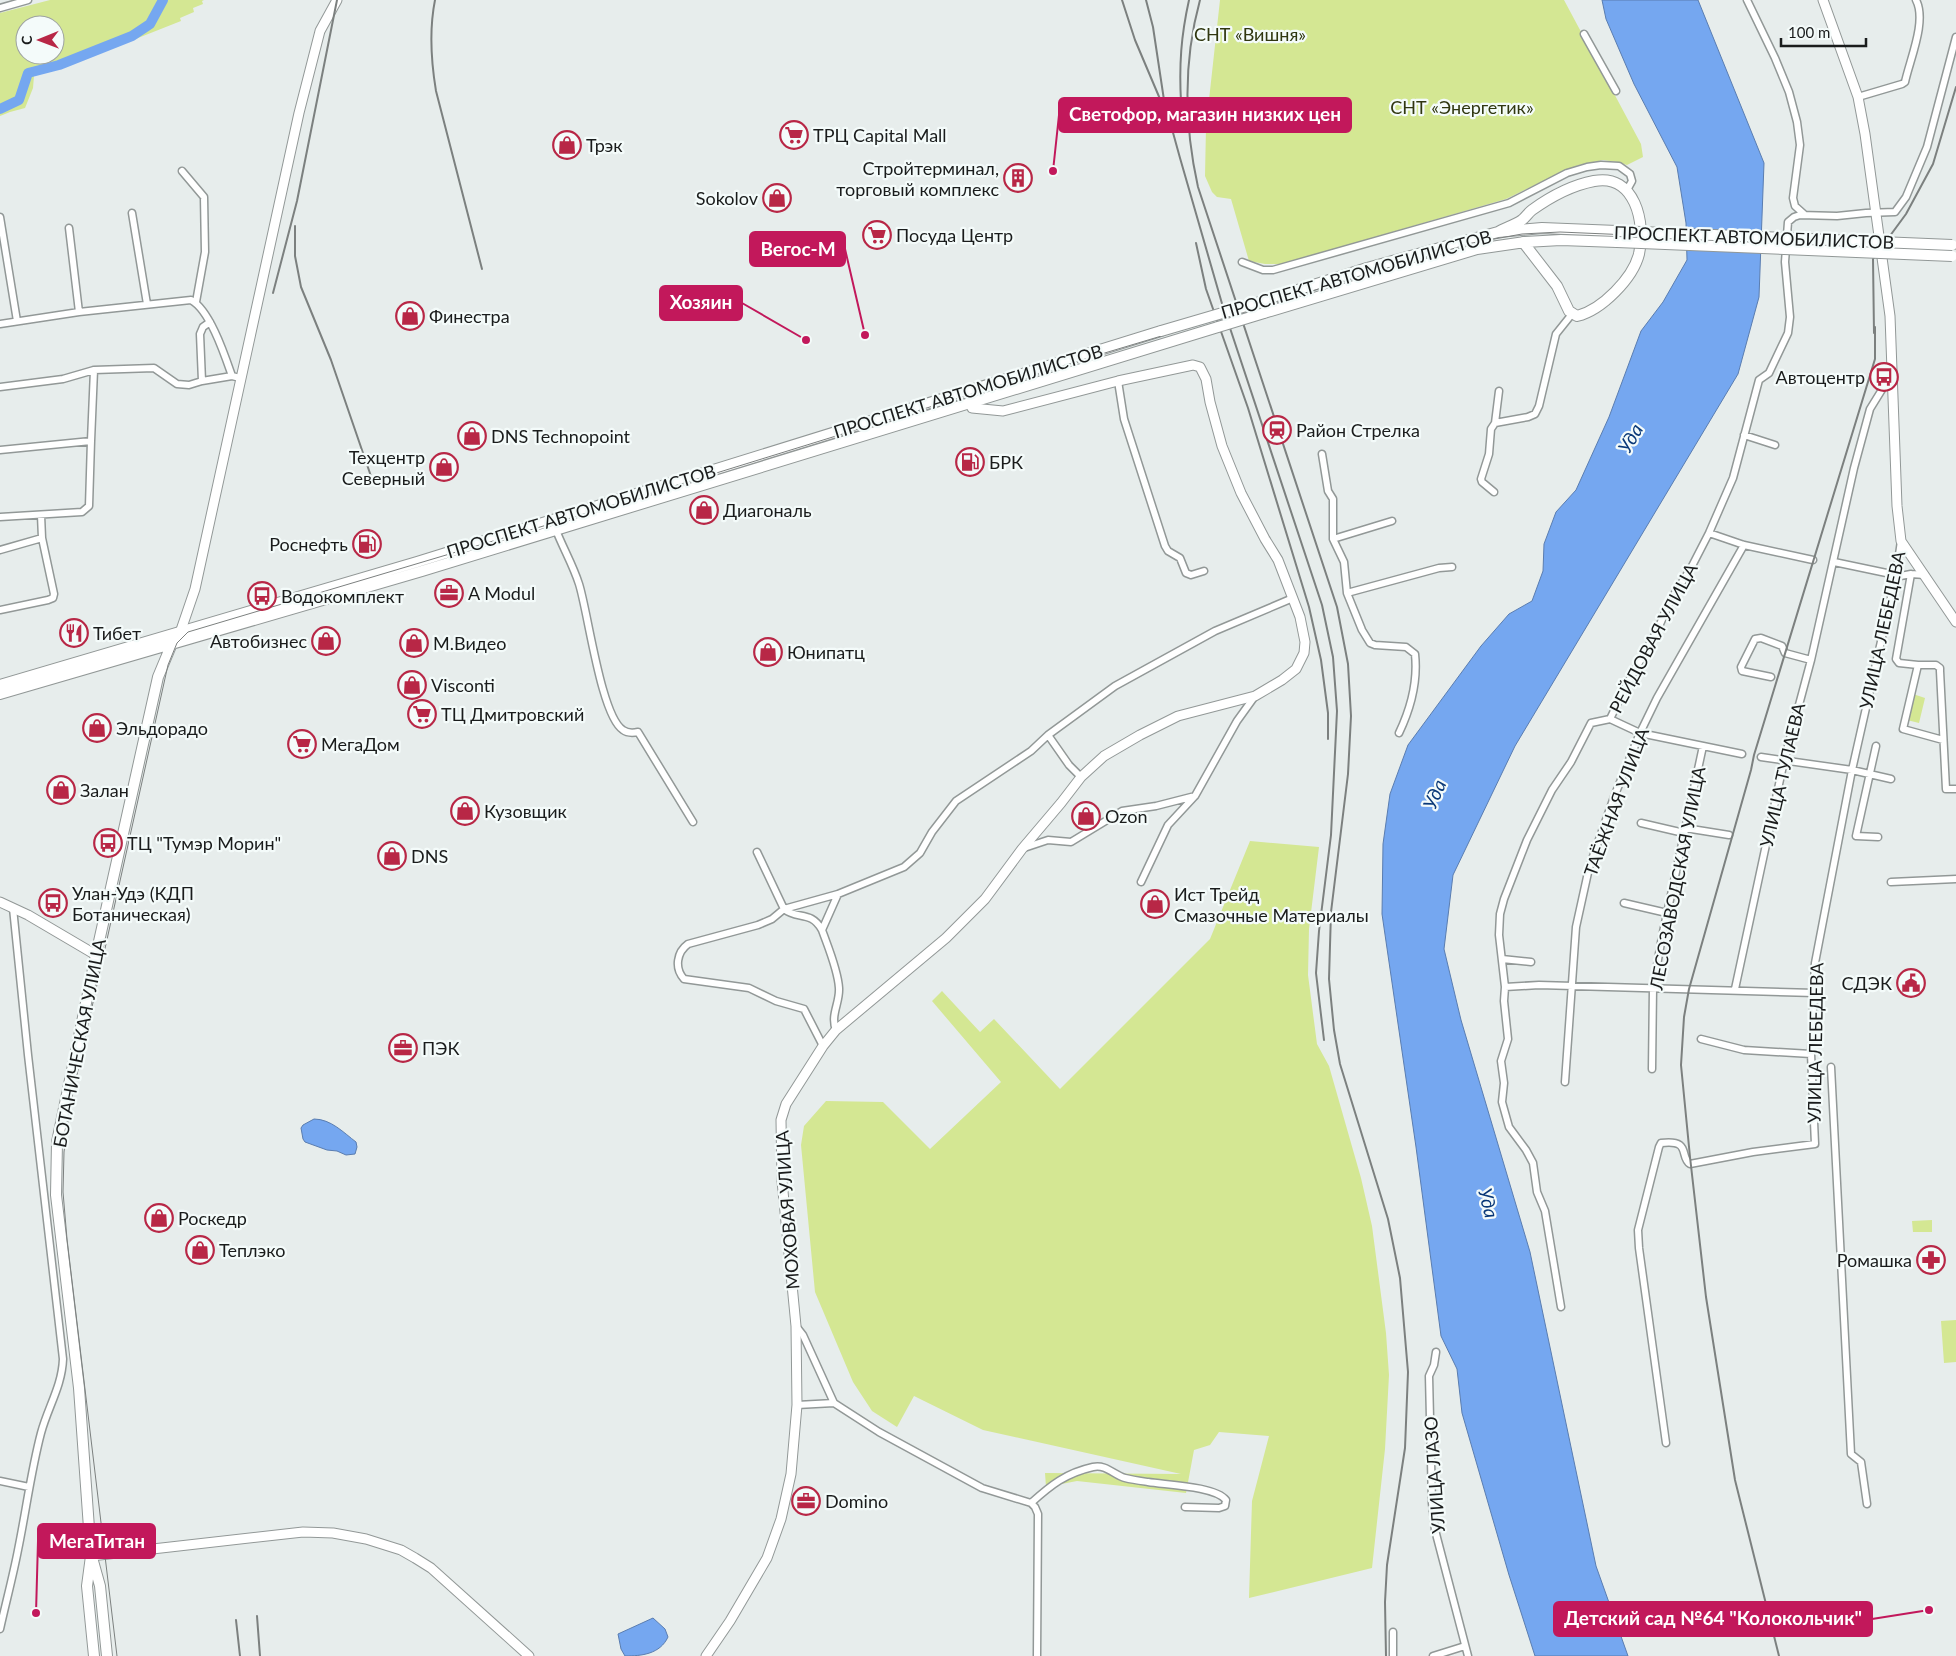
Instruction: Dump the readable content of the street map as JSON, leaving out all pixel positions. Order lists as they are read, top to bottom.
{
  "streets": {
    "main road": ["ПРОСПЕКТ АВТОМОБИЛИСТОВ", "БОТАНИЧЕСКАЯ УЛИЦА"],
    "street": [
      "УЛИЦА ЛЕБЕДЕВА",
      "РЕЙДОВАЯ УЛИЦА",
      "УЛИЦА ТУЛАЕВА",
      "ТАЁЖНАЯ УЛИЦА",
      "ЛЕСОЗАВОДСКАЯ УЛИЦА",
      "МОХОВАЯ УЛИЦА",
      "УЛИЦА ЛАЗО"
    ]
  },
  "crossings": [
    ["ПРОСПЕКТ АВТОМОБИЛИСТОВ", "БОТАНИЧЕСКАЯ УЛИЦА"],
    ["УЛИЦА ЛЕБЕДЕВА", "УЛИЦА ТУЛАЕВА"]
  ],
  "water": ["Уда"],
  "parks": ["СНТ «Вишня»", "СНТ «Энергетик»"],
  "places": {
    "supermarket": [
      "ТРЦ Capital Mall",
      "Посуда Центр",
      "ТЦ Дмитровский",
      "МегаДом"
    ],
    "shop": [
      "Трэк",
      "Sokolov",
      "Финестра",
      "DNS Technopoint",
      "Техцентр Северный",
      "Диагональ",
      "Автобизнес",
      "М.Видео",
      "Юнипатц",
      "Visconti",
      "Эльдорадо",
      "Залан",
      "Кузовщик",
      "Ozon",
      "DNS",
      "Ист Трейд Смазочные Материалы",
      "Роскедр",
      "Теплэко"
    ],
    "other": [
      "Светофор, магазин низких цен",
      "Вегос-М",
      "Хозяин",
      "Детский сад №64 \"Колокольчик\"",
      "МегаТитан"
    ],
    "building": ["Стройтерминал, торговый комплекс"],
    "bus stop": [
      "Автоцентр",
      "Водокомплект",
      "ТЦ \"Тумэр Морин\"",
      "Улан-Удэ (КДП Ботаническая)"
    ],
    "station": ["Район Стрелка"],
    "fuel station": ["БРК", "Роснефть"],
    "office": ["A Modul", "ПЭК", "Domino"],
    "restaurant": ["Тибет"],
    "public building": ["СДЭК"],
    "pharmacy": ["Ромашка"]
  },
  "scale_bar": "100 m",
  "north": "left"
}
